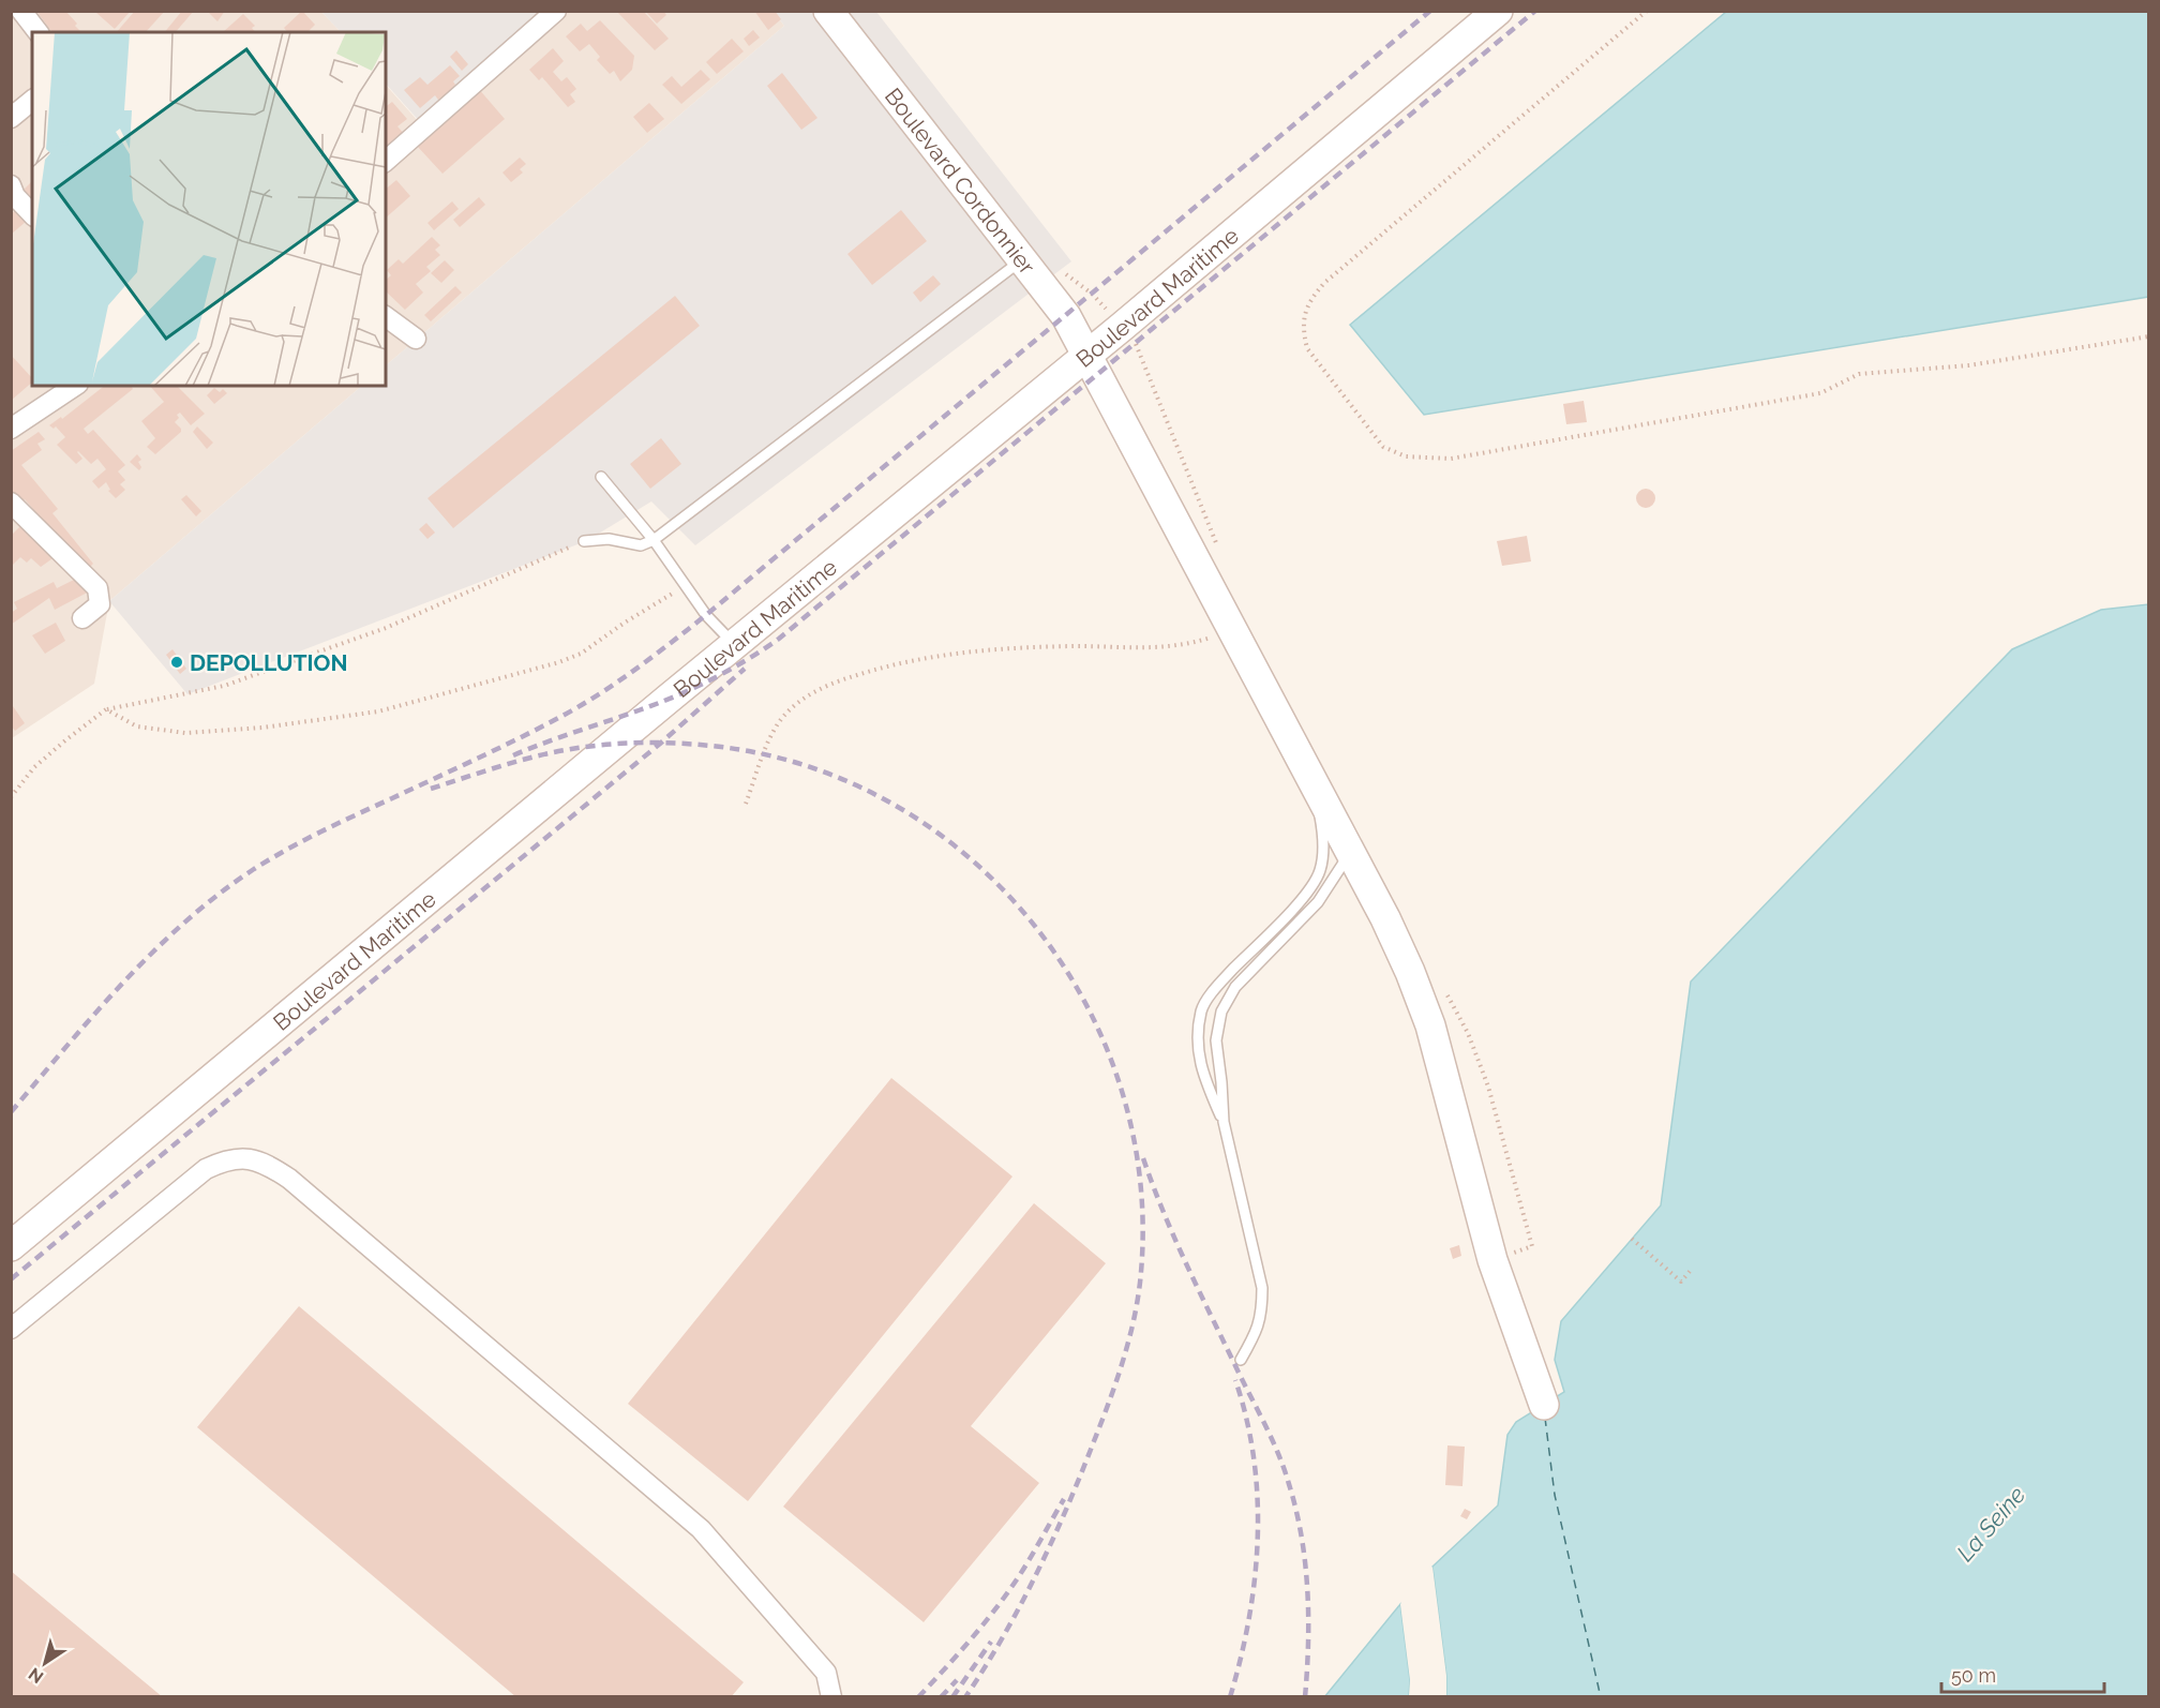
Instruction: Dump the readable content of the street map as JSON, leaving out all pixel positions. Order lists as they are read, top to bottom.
{
  "streets": {
    "street": ["Boulevard Cordonnier", "Boulevard Maritime"]
  },
  "crossings": [
    ["Boulevard Cordonnier", "Boulevard Maritime"]
  ],
  "water": ["La Seine"],
  "places": ["DEPOLLUTION"],
  "scale_bar": "50 m",
  "north": "bottom left"
}
